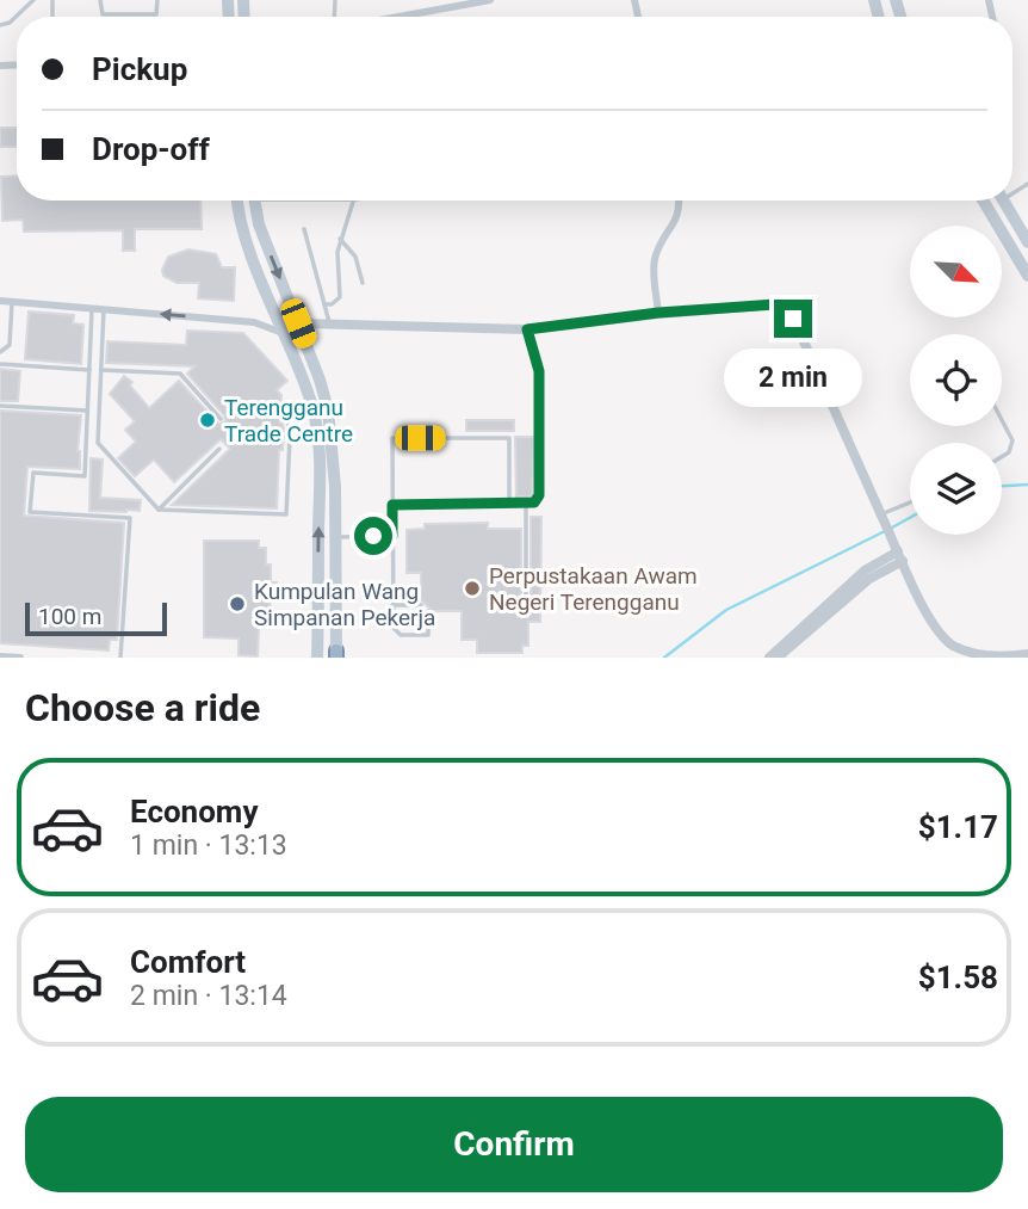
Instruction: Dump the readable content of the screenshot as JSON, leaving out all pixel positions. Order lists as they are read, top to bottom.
{
  "places": ["Terengganu Trade Centre", "Perpustakaan Awam Negeri Terengganu", "Kumpulan Wang Simpanan Pekerja"],
  "scale_bar": "100 m",
  "north": "bottom right",
  "page": {
    "banner": ["Pickup", "Drop-off"],
    "bubble": "2 min",
    "scale": "100 m",
    "heading": "Choose a ride",
    "list": [
      {
        "name": "Economy",
        "note": "1 min · 13:13",
        "value": "$1.17"
      },
      {
        "name": "Comfort",
        "note": "2 min · 13:14",
        "value": "$1.58"
      }
    ],
    "buttons": "Confirm"
  }
}
